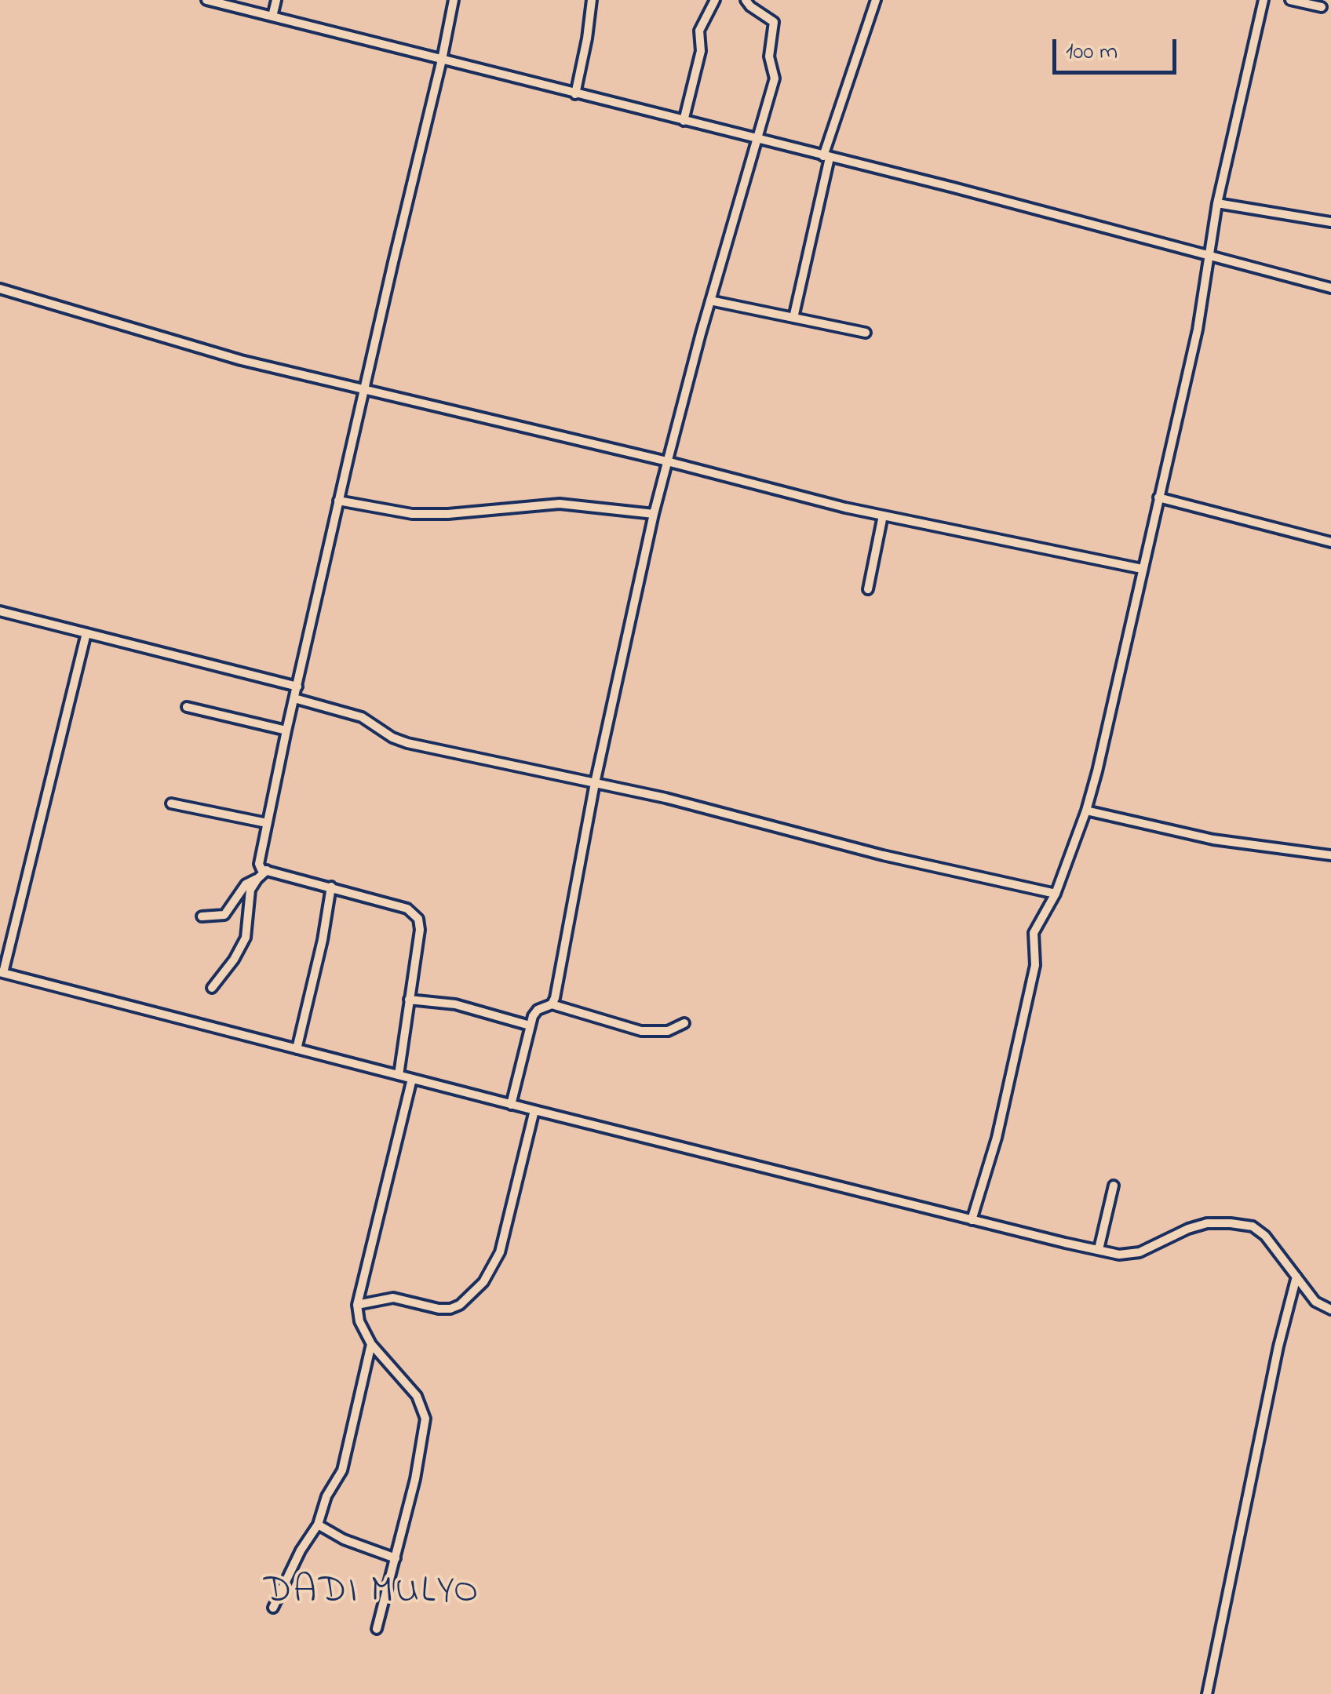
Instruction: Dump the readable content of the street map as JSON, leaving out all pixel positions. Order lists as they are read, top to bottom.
{
  "districts": ["DADI MULYO"],
  "scale_bar": "100 m"
}
